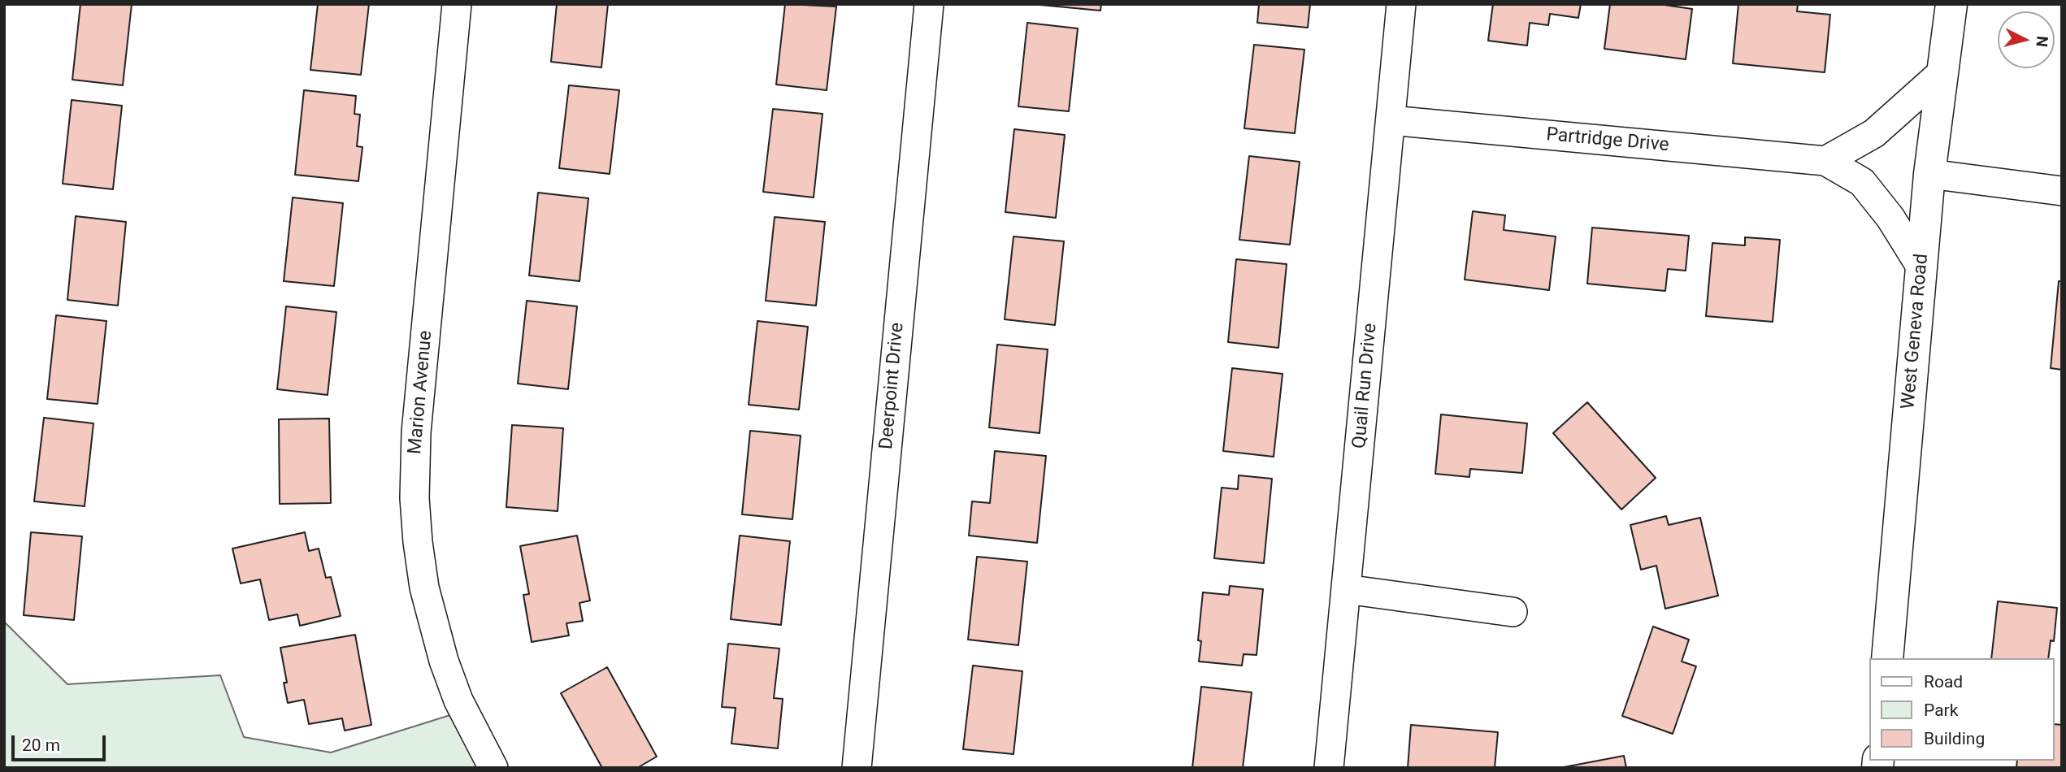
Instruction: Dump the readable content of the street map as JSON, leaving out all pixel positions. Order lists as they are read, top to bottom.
{
  "streets": {
    "main road": ["West Geneva Road"],
    "street": [
      "Partridge Drive",
      "Deerpoint Drive",
      "Quail Run Drive",
      "Marion Avenue"
    ]
  },
  "crossings": [
    ["Partridge Drive", "Quail Run Drive"]
  ],
  "legend": ["Road", "Park", "Building"],
  "scale_bar": "20 m",
  "north": "right"
}
